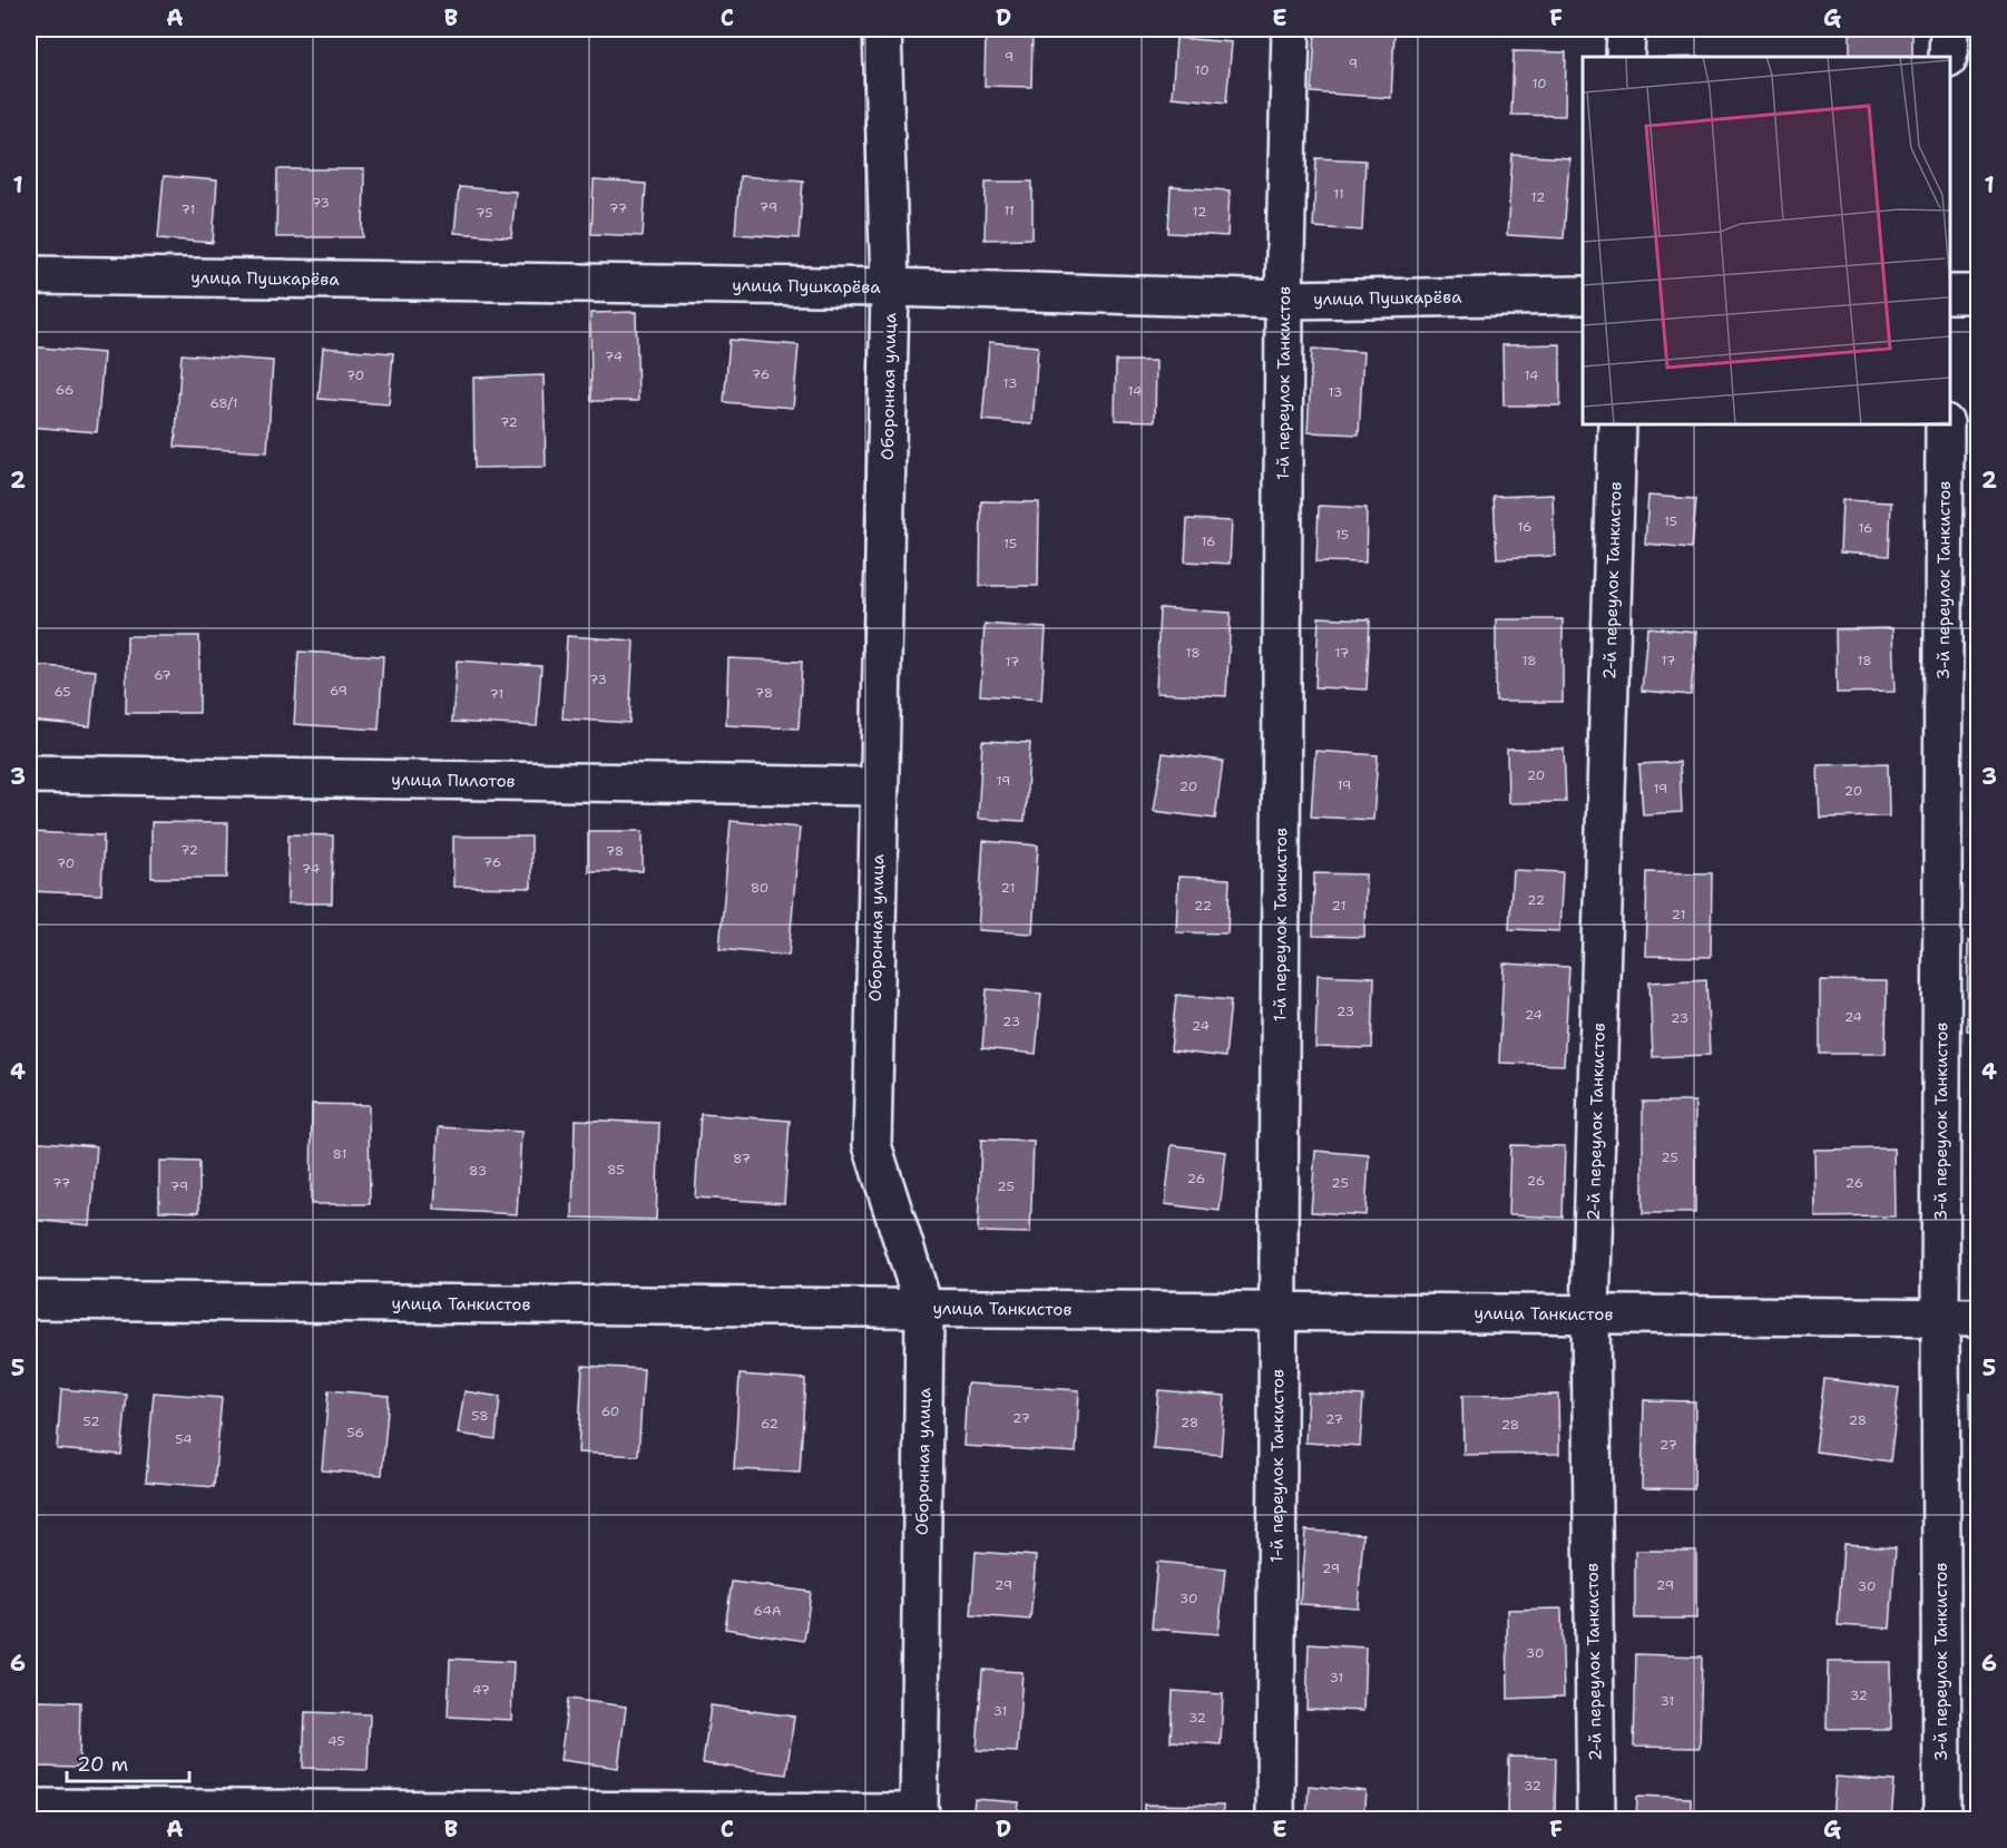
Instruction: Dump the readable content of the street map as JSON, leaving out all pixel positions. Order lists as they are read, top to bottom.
{
  "streets": {
    "street": [
      "улица Пушкарёва",
      "1-й переулок Танкистов",
      "Оборонная улица",
      "2-й переулок Танкистов",
      "3-й переулок Танкистов",
      "улица Пилотов",
      "улица Танкистов"
    ]
  },
  "crossings": [
    ["улица Пушкарёва", "1-й переулок Танкистов"],
    ["улица Пушкарёва", "Оборонная улица"],
    ["1-й переулок Танкистов", "улица Танкистов"],
    ["Оборонная улица", "улица Пилотов"],
    ["Оборонная улица", "улица Танкистов"],
    ["2-й переулок Танкистов", "улица Танкистов"],
    ["3-й переулок Танкистов", "улица Танкистов"]
  ],
  "house_numbers": [
    "9",
    "9",
    "10",
    "10",
    "11",
    "12",
    "73",
    "79",
    "77",
    "71",
    "11",
    "12",
    "75",
    "74",
    "76",
    "70",
    "14",
    "13",
    "66",
    "14",
    "13",
    "68/1",
    "72",
    "15",
    "16",
    "16",
    "15",
    "16",
    "15",
    "18",
    "17",
    "18",
    "17",
    "18",
    "17",
    "67",
    "73",
    "69",
    "65",
    "78",
    "71",
    "20",
    "19",
    "19",
    "20",
    "19",
    "20",
    "72",
    "78",
    "76",
    "70",
    "74",
    "80",
    "21",
    "22",
    "22",
    "21",
    "21",
    "23",
    "24",
    "24",
    "23",
    "23",
    "24",
    "81",
    "25",
    "87",
    "85",
    "83",
    "26",
    "26",
    "77",
    "25",
    "26",
    "79",
    "25",
    "60",
    "58",
    "27",
    "27",
    "28",
    "52",
    "28",
    "62",
    "28",
    "56",
    "54",
    "27",
    "29",
    "29",
    "29",
    "30",
    "30",
    "64А",
    "30",
    "31",
    "47",
    "32",
    "31",
    "31",
    "32",
    "45",
    "32"
  ],
  "scale_bar": "20 m",
  "grid": {
    "columns": [
      "A",
      "B",
      "C",
      "D",
      "E",
      "F",
      "G"
    ],
    "rows": [
      "1",
      "2",
      "3",
      "4",
      "5",
      "6"
    ]
  }
}
